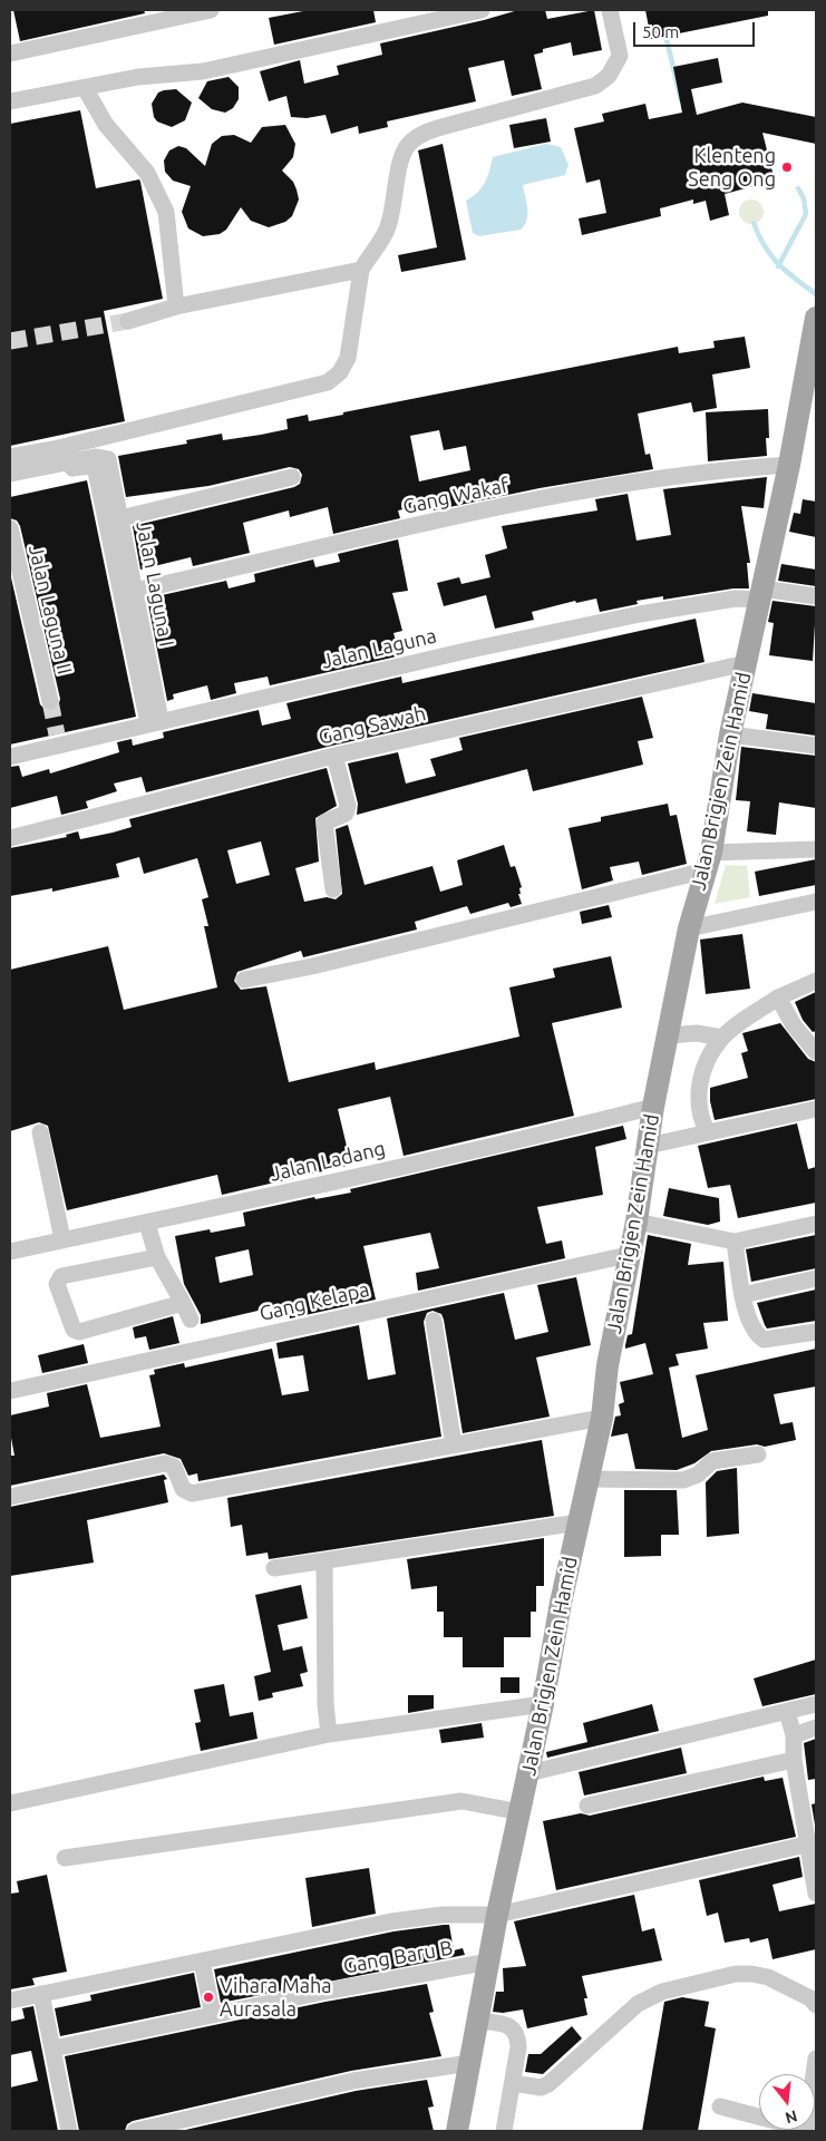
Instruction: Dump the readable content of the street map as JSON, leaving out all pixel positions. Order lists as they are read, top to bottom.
{
  "streets": {
    "main road": ["Jalan Brigjen Zein Hamid"],
    "street": [
      "Gang Wakaf",
      "Jalan Laguna I",
      "Jalan Laguna II",
      "Jalan Laguna",
      "Gang Sawah",
      "Jalan Ladang",
      "Gang Kelapa",
      "Gang Baru B"
    ]
  },
  "crossings": [
    ["Gang Wakaf", "Jalan Laguna I"],
    ["Gang Wakaf", "Jalan Brigjen Zein Hamid"],
    ["Jalan Laguna I", "Jalan Laguna"],
    ["Jalan Laguna", "Jalan Brigjen Zein Hamid"],
    ["Gang Sawah", "Jalan Brigjen Zein Hamid"],
    ["Jalan Brigjen Zein Hamid", "Jalan Ladang"],
    ["Jalan Brigjen Zein Hamid", "Gang Kelapa"],
    ["Jalan Brigjen Zein Hamid", "Gang Baru B"]
  ],
  "places": ["Klenteng Seng Ong", "Vihara Maha Aurasala"],
  "scale_bar": "50 m",
  "north": "bottom"
}
